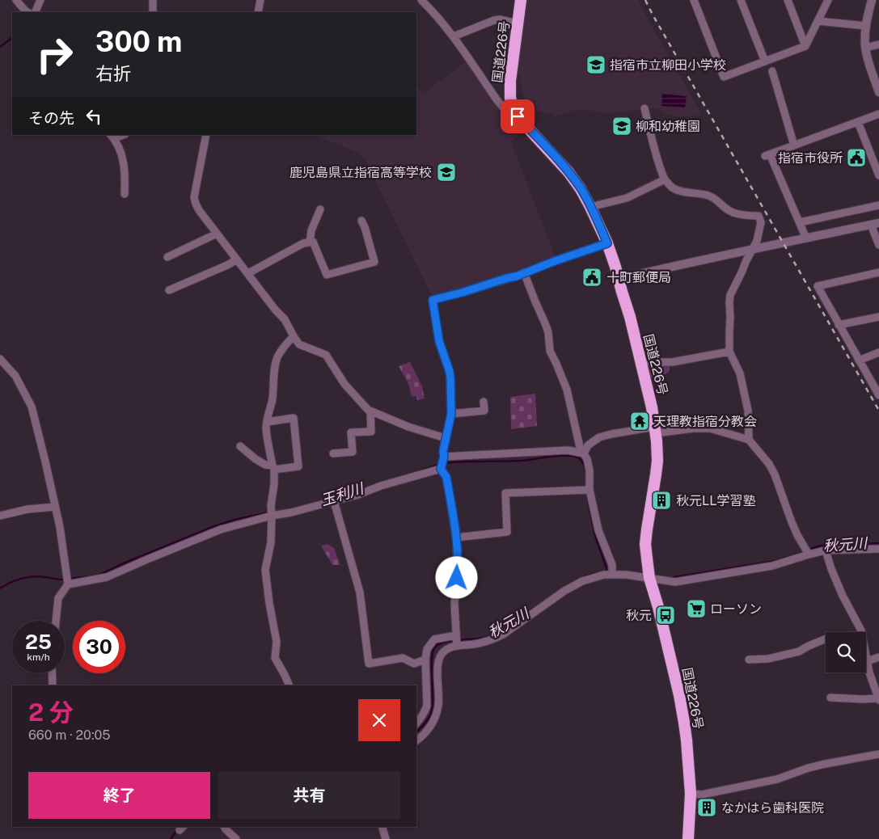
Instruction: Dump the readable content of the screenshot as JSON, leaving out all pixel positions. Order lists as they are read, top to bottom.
{
  "streets": {
    "highway": ["国道226号"]
  },
  "water": ["玉利川", "秋元川"],
  "places": {
    "school or university": ["指宿市立柳田小学校", "柳和幼稚園", "鹿児島県立指宿高等学校"],
    "public building": ["指宿市役所", "十町郵便局"],
    "temple": ["天理教指宿分教会"],
    "building": ["秋元LL学習塾", "なかはら歯科医院"],
    "supermarket": ["ローソン"],
    "bus stop": ["秋元"]
  },
  "page": {
    "turn": ["300 m", "右折"],
    "then": "その先",
    "speed": "25 km/h",
    "limit": "30",
    "heading": ["2 分", "660 m · 20:05"],
    "buttons": ["終了", "共有"]
  }
}
